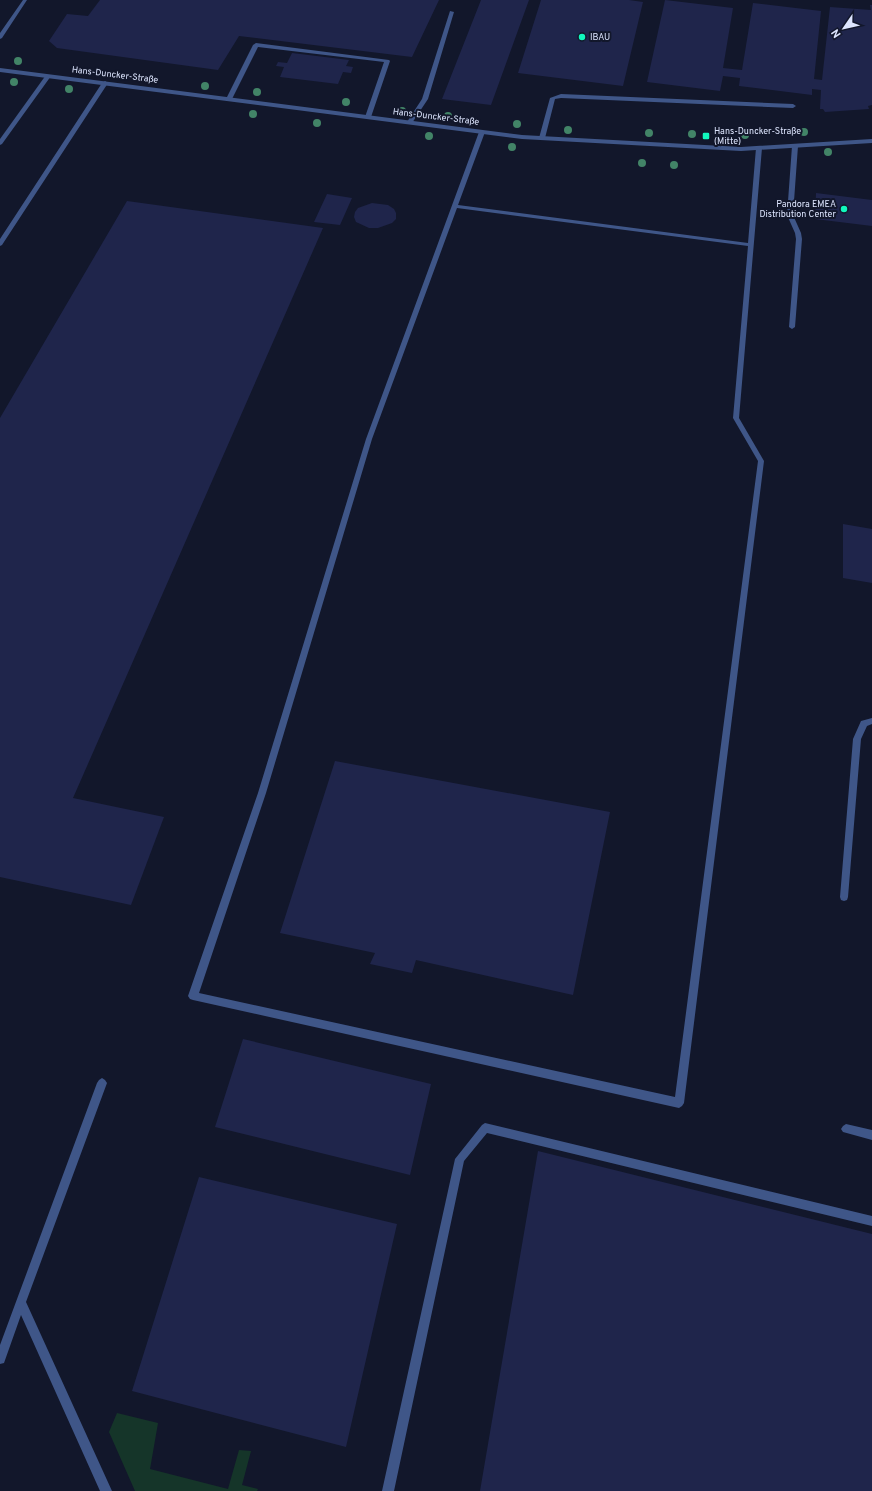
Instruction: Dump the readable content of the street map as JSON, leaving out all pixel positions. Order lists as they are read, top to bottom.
{
  "streets": {
    "street": ["Hans-Duncker-Straße"]
  },
  "places": {
    "other": ["IBAU", "Pandora EMEA Distribution Center"],
    "transit": ["Hans-Duncker-Straße (Mitte)"]
  },
  "north": "bottom left"
}
